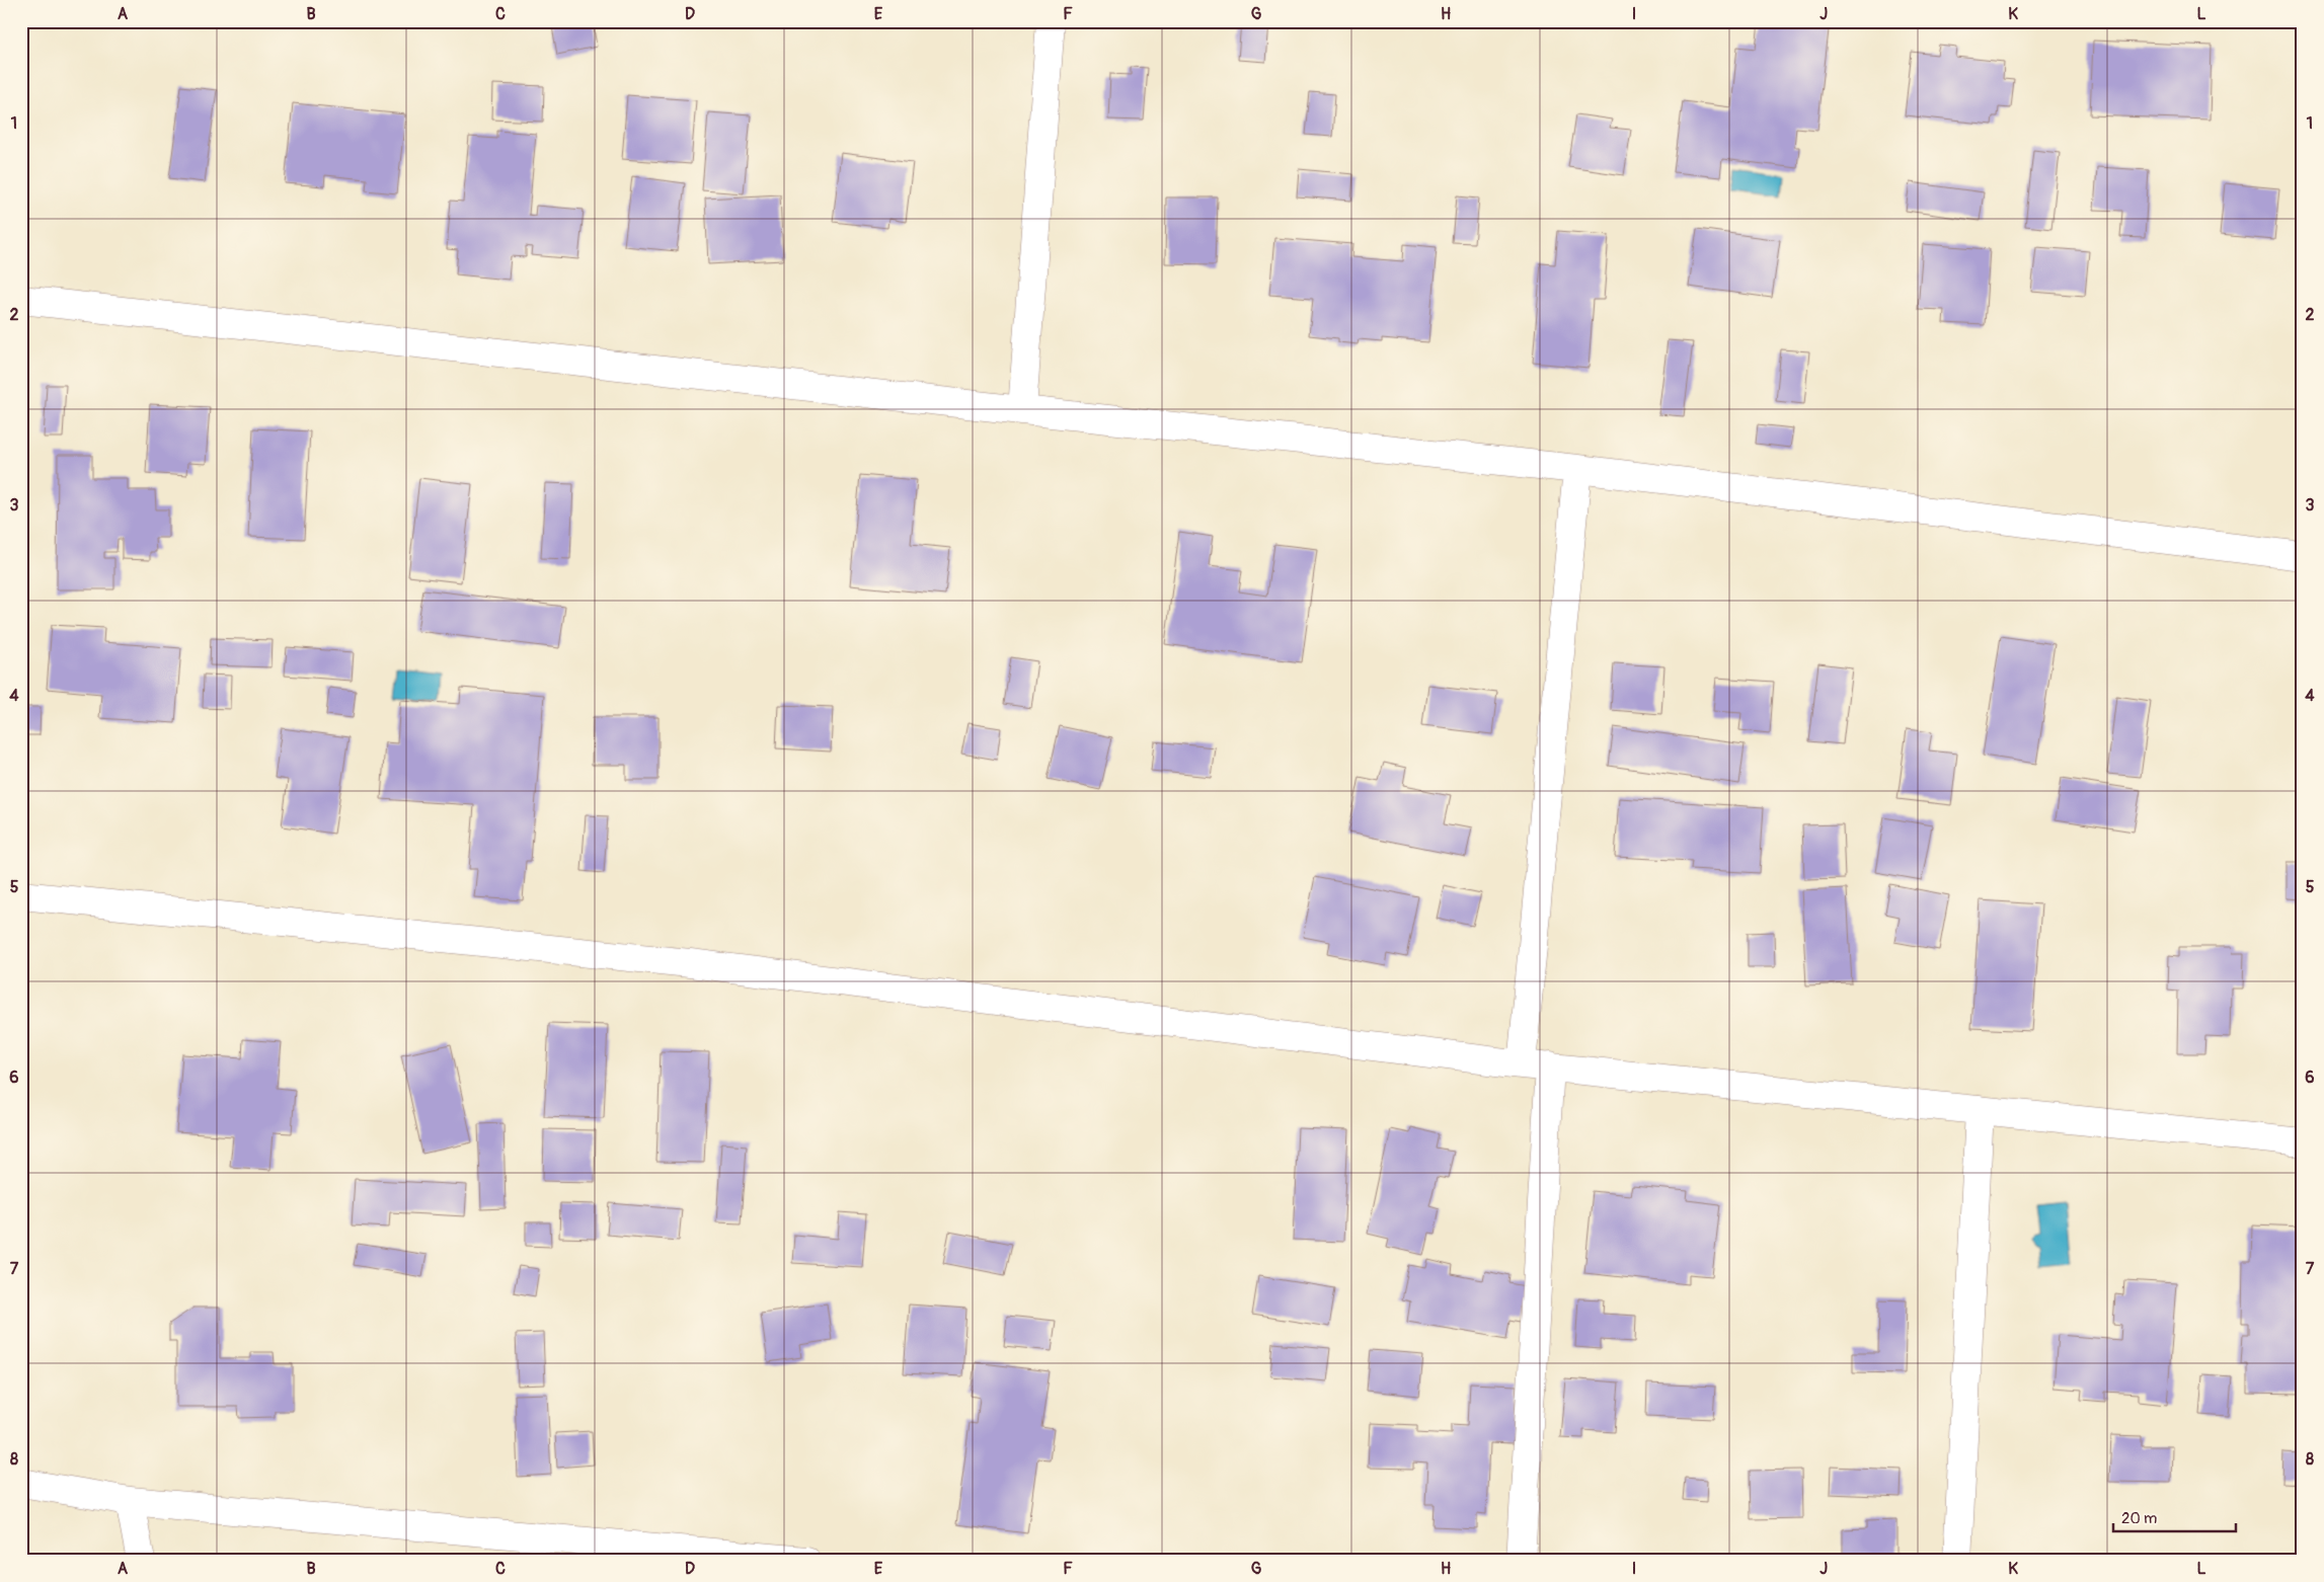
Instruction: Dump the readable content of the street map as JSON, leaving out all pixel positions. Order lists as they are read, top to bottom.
{
  "scale_bar": "20 m",
  "grid": {
    "columns": [
      "A",
      "B",
      "C",
      "D",
      "E",
      "F",
      "G",
      "H",
      "I",
      "J",
      "K",
      "L"
    ],
    "rows": [
      "1",
      "2",
      "3",
      "4",
      "5",
      "6",
      "7",
      "8"
    ]
  }
}
